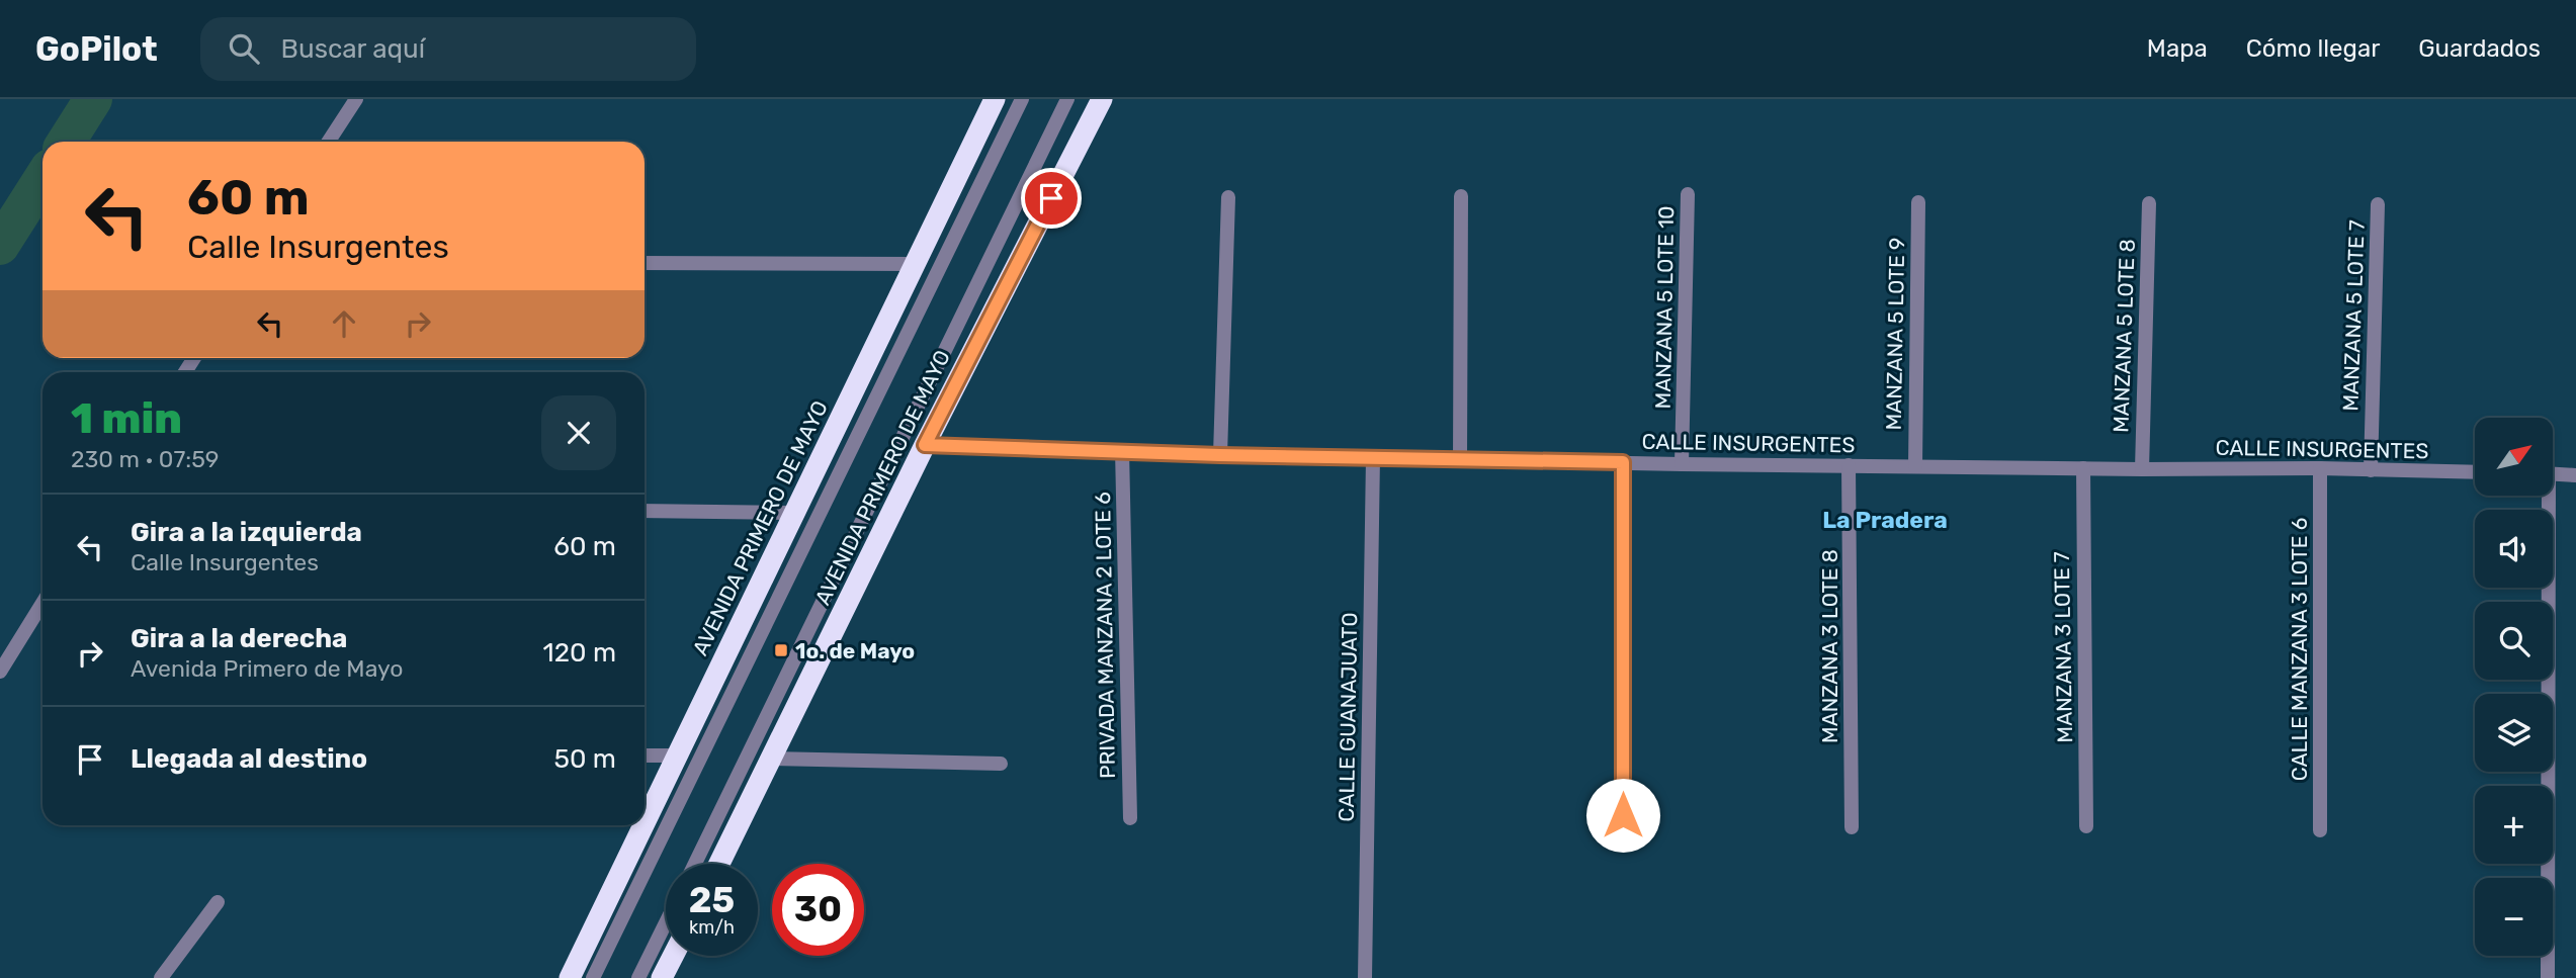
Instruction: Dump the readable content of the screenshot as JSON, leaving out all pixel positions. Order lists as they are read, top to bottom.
{
  "streets": {
    "highway": ["AVENIDA PRIMERO DE MAYO"],
    "street": [
      "MANZANA 5 LOTE 10",
      "MANZANA 5 LOTE 7",
      "MANZANA 5 LOTE 9",
      "MANZANA 5 LOTE 8",
      "CALLE INSURGENTES",
      "PRIVADA MANZANA 2 LOTE 6",
      "MANZANA 3 LOTE 8",
      "MANZANA 3 LOTE 7",
      "CALLE MANZANA 3 LOTE 6",
      "CALLE GUANAJUATO"
    ]
  },
  "crossings": [
    ["MANZANA 5 LOTE 10", "CALLE INSURGENTES"],
    ["MANZANA 5 LOTE 7", "CALLE INSURGENTES"],
    ["MANZANA 5 LOTE 9", "CALLE INSURGENTES"],
    ["MANZANA 5 LOTE 8", "CALLE INSURGENTES"],
    ["CALLE INSURGENTES", "AVENIDA PRIMERO DE MAYO"],
    ["CALLE INSURGENTES", "PRIVADA MANZANA 2 LOTE 6"],
    ["CALLE INSURGENTES", "MANZANA 3 LOTE 8"],
    ["CALLE INSURGENTES", "MANZANA 3 LOTE 7"],
    ["CALLE INSURGENTES", "CALLE MANZANA 3 LOTE 6"],
    ["CALLE INSURGENTES", "CALLE GUANAJUATO"]
  ],
  "districts": ["La Pradera"],
  "places": {
    "transit": ["1o. de Mayo"]
  },
  "north": "top right",
  "page": {
    "header": "GoPilot",
    "search": "Buscar aquí",
    "nav": ["Mapa", "Cómo llegar", "Guardados"],
    "turn": ["60 m", "Calle Insurgentes"],
    "heading": ["1 min", "230 m · 07:59"],
    "map_buttons": ["+", "−"],
    "list": [
      {
        "name": "Gira a la izquierda",
        "note": "Calle Insurgentes",
        "value": "60 m"
      },
      {
        "name": "Gira a la derecha",
        "note": "Avenida Primero de Mayo",
        "value": "120 m"
      },
      {
        "name": "Llegada al destino",
        "value": "50 m"
      }
    ],
    "speed": "25 km/h",
    "limit": "30"
  }
}
